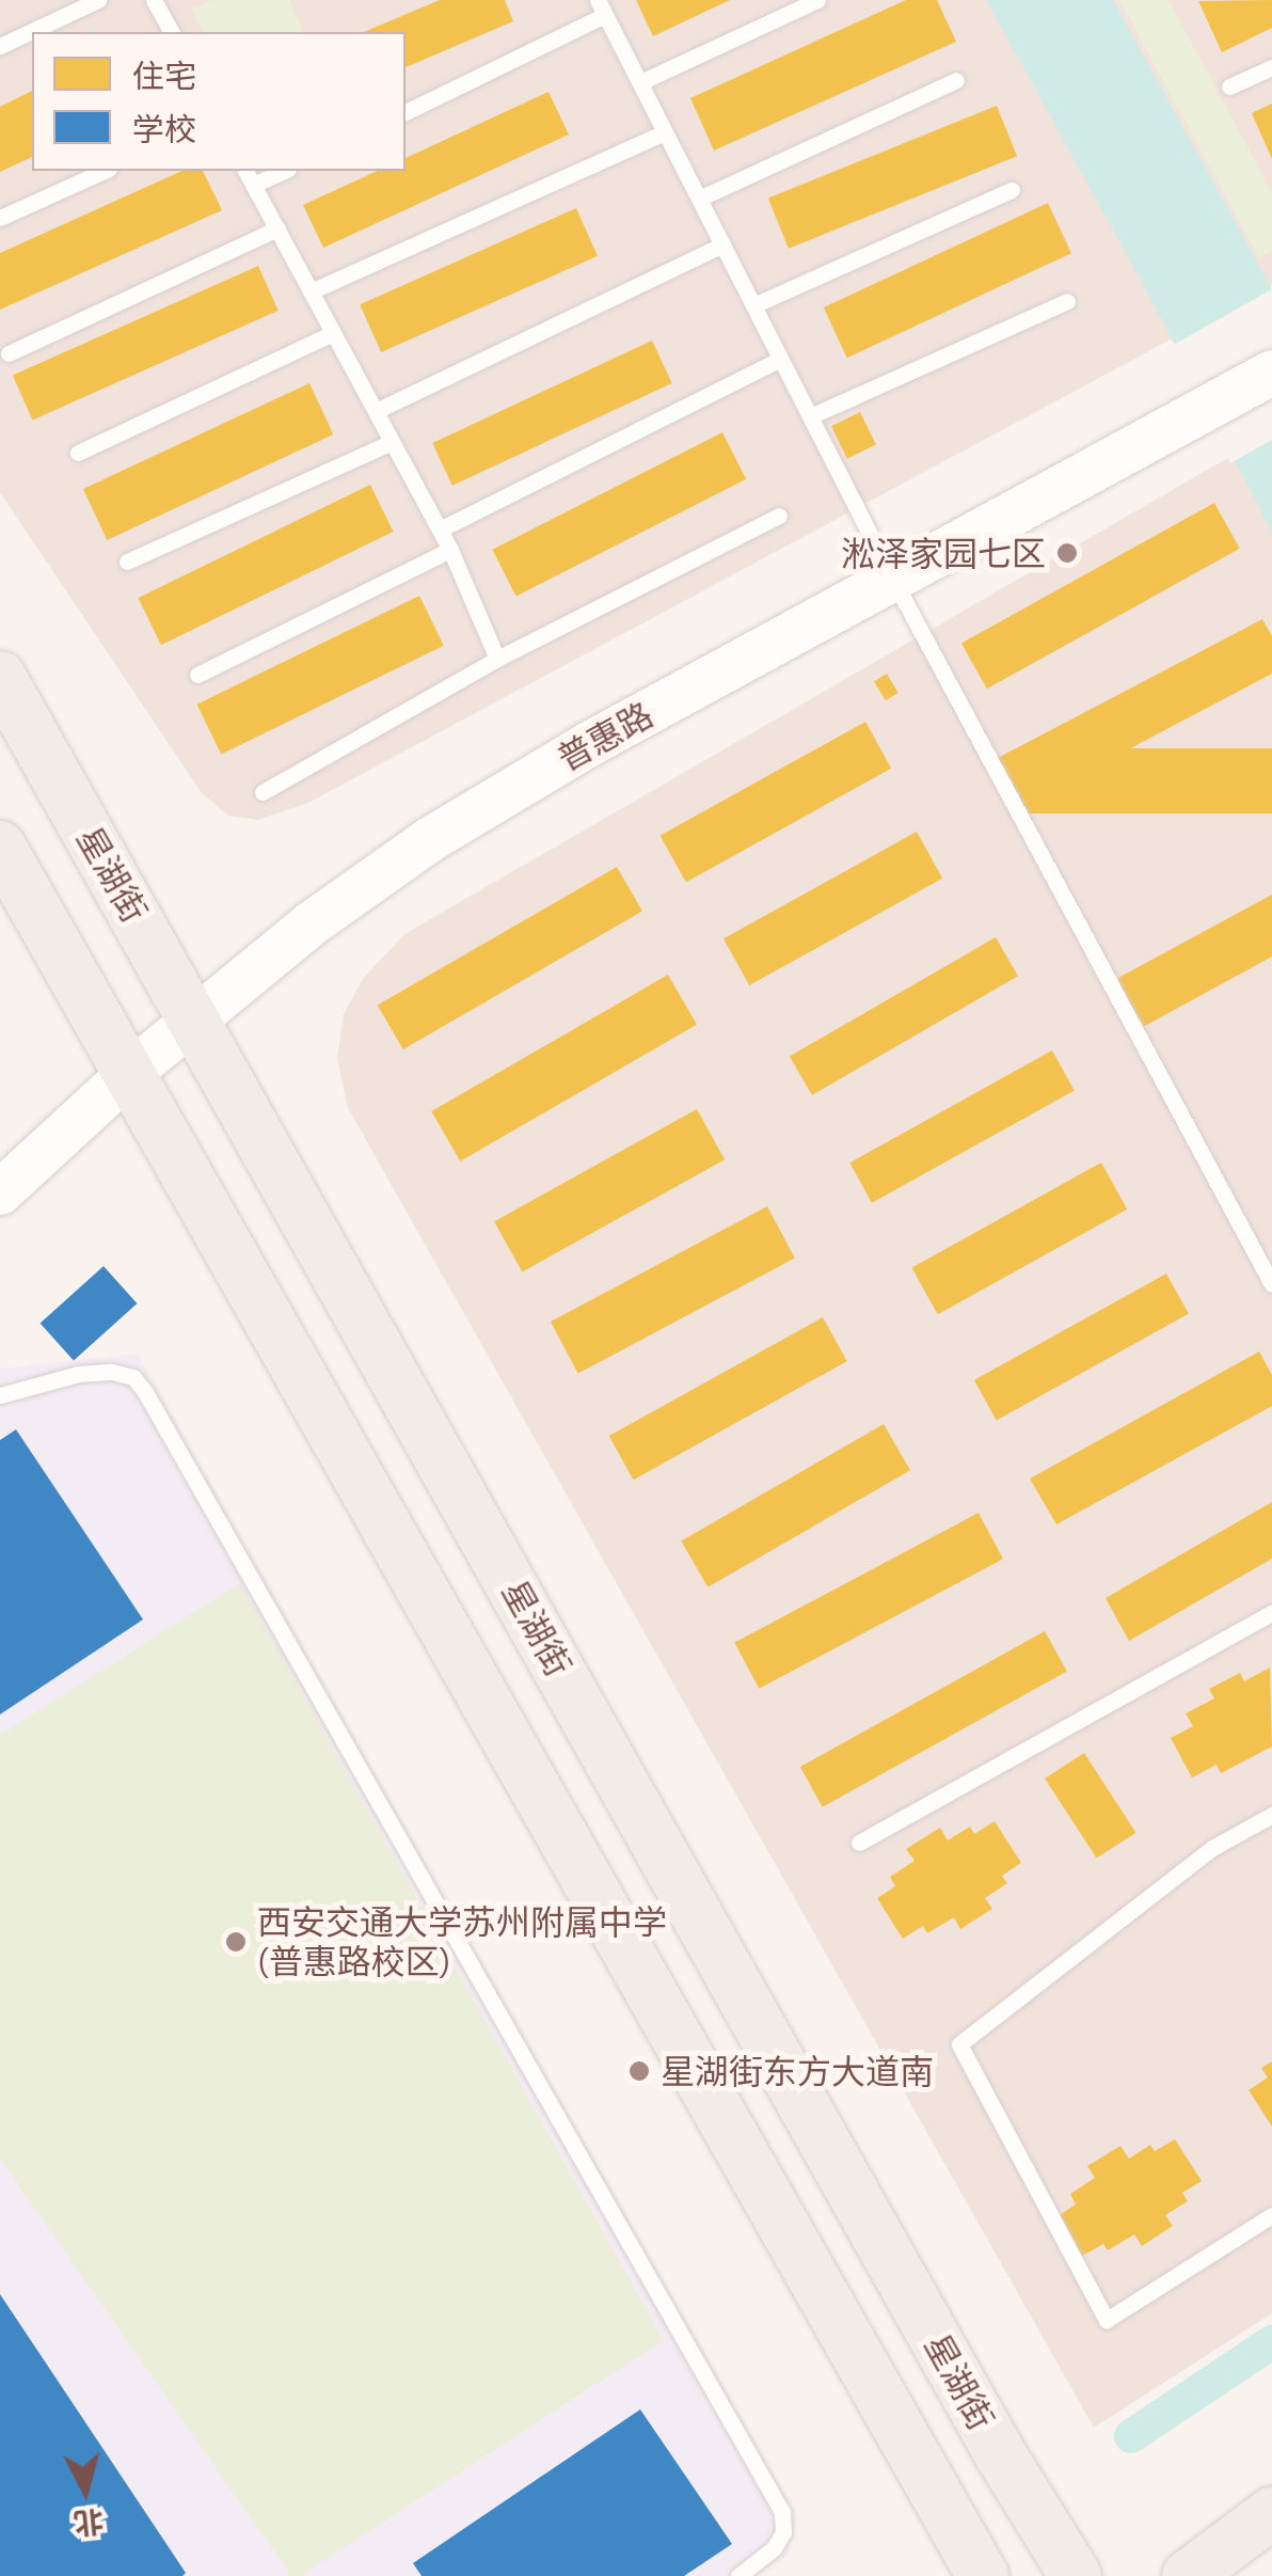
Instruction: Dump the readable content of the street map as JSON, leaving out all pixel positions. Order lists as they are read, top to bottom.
{
  "streets": {
    "main road": ["普惠路", "星湖街"]
  },
  "crossings": [
    ["普惠路", "星湖街"]
  ],
  "places": ["淞泽家园七区", "西安交通大学苏州附属中学 (普惠路校区)", "星湖街东方大道南"],
  "legend": ["住宅", "学校"],
  "north": "bottom"
}
